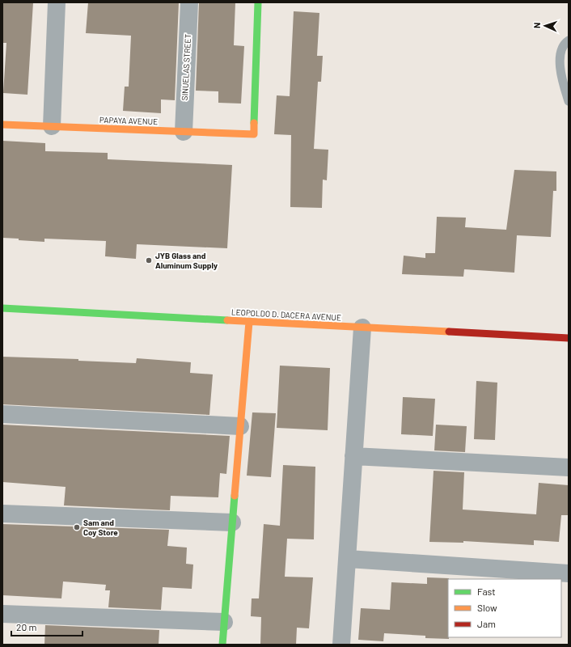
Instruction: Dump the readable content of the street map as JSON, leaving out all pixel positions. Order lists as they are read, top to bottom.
{
  "streets": {
    "street": ["SINUELAS STREET", "PAPAYA AVENUE", "LEOPOLDO D. DACERA AVENUE"]
  },
  "crossings": [
    ["SINUELAS STREET", "PAPAYA AVENUE"]
  ],
  "places": ["JYB Glass and Aluminum Supply", "Sam and Coy Store"],
  "legend": ["Fast", "Slow", "Jam"],
  "scale_bar": "20 m",
  "north": "left"
}
